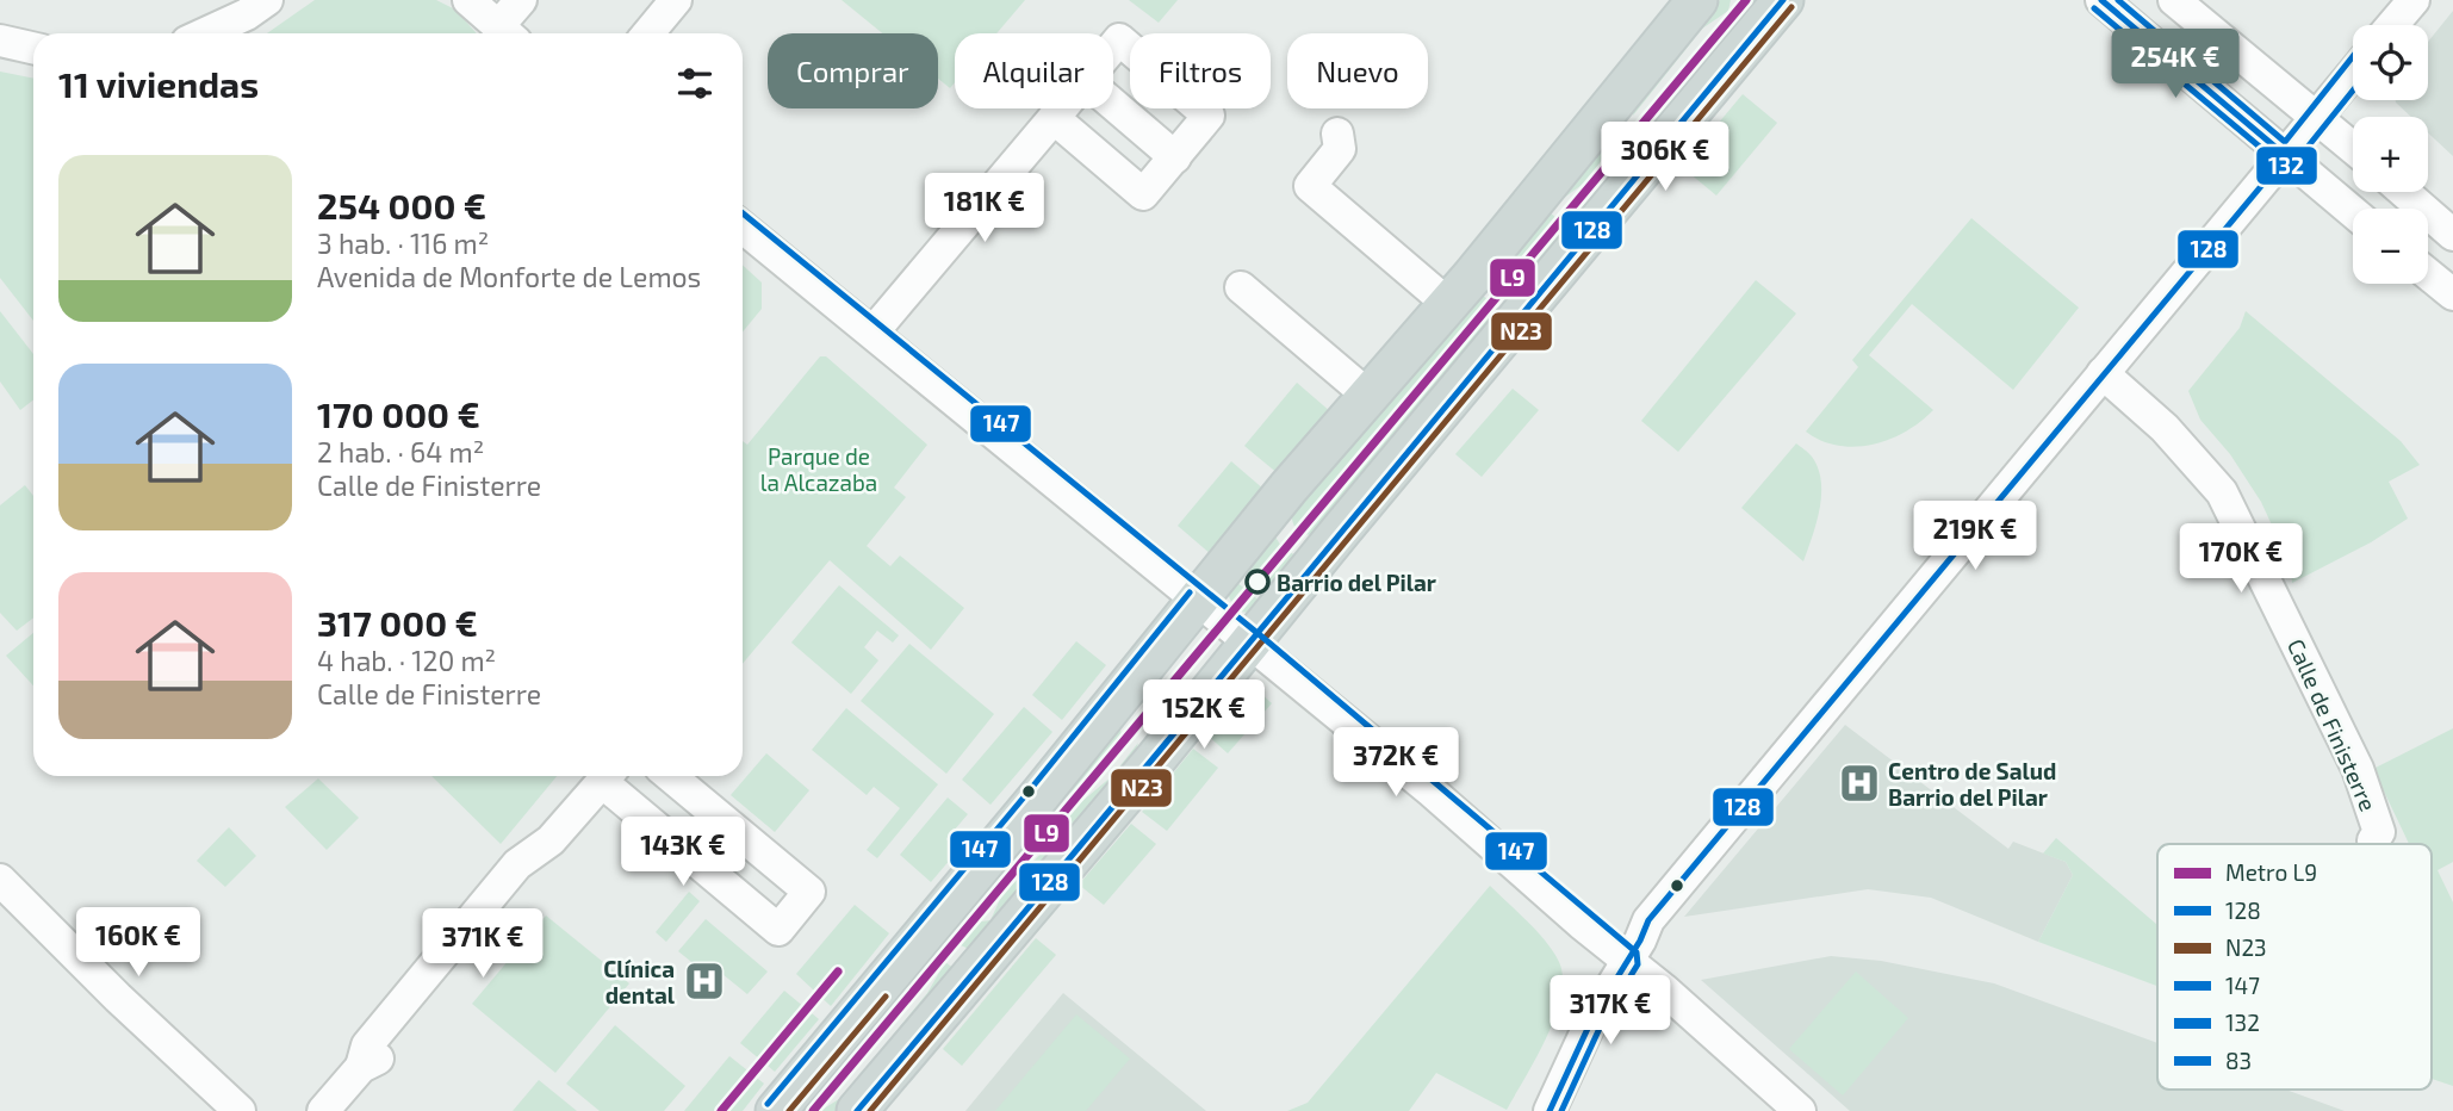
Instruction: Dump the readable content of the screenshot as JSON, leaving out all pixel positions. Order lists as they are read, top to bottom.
{
  "streets": {
    "street": ["Calle de Finisterre"]
  },
  "parks": ["Parque de la Alcazaba"],
  "places": {
    "other": ["Barrio del Pilar"],
    "hospital": ["Centro de Salud Barrio del Pilar", "Clínica dental"]
  },
  "lines": [
    "metro line L9",
    "transit line 128",
    "transit line 83",
    "transit line N23",
    "transit line 132",
    "transit line 147"
  ],
  "legend": [
    "Metro L9",
    "128",
    "N23",
    "147",
    "132",
    "83"
  ],
  "page": {
    "map_buttons": ["+", "−"],
    "price": [
      "254K €",
      "306K €",
      "181K €",
      "219K €",
      "170K €",
      "152K €",
      "372K €",
      "143K €",
      "160K €",
      "371K €",
      "317K €"
    ],
    "chip": [
      "Comprar",
      "Alquilar",
      "Filtros",
      "Nuevo"
    ],
    "heading": "11 viviendas",
    "list": [
      {
        "name": "254 000 €",
        "note": "3 hab. · 116 m² · Avenida de Monforte de Lemos"
      },
      {
        "name": "170 000 €",
        "note": "2 hab. · 64 m² · Calle de Finisterre"
      },
      {
        "name": "317 000 €",
        "note": "4 hab. · 120 m² · Calle de Finisterre"
      }
    ]
  }
}
